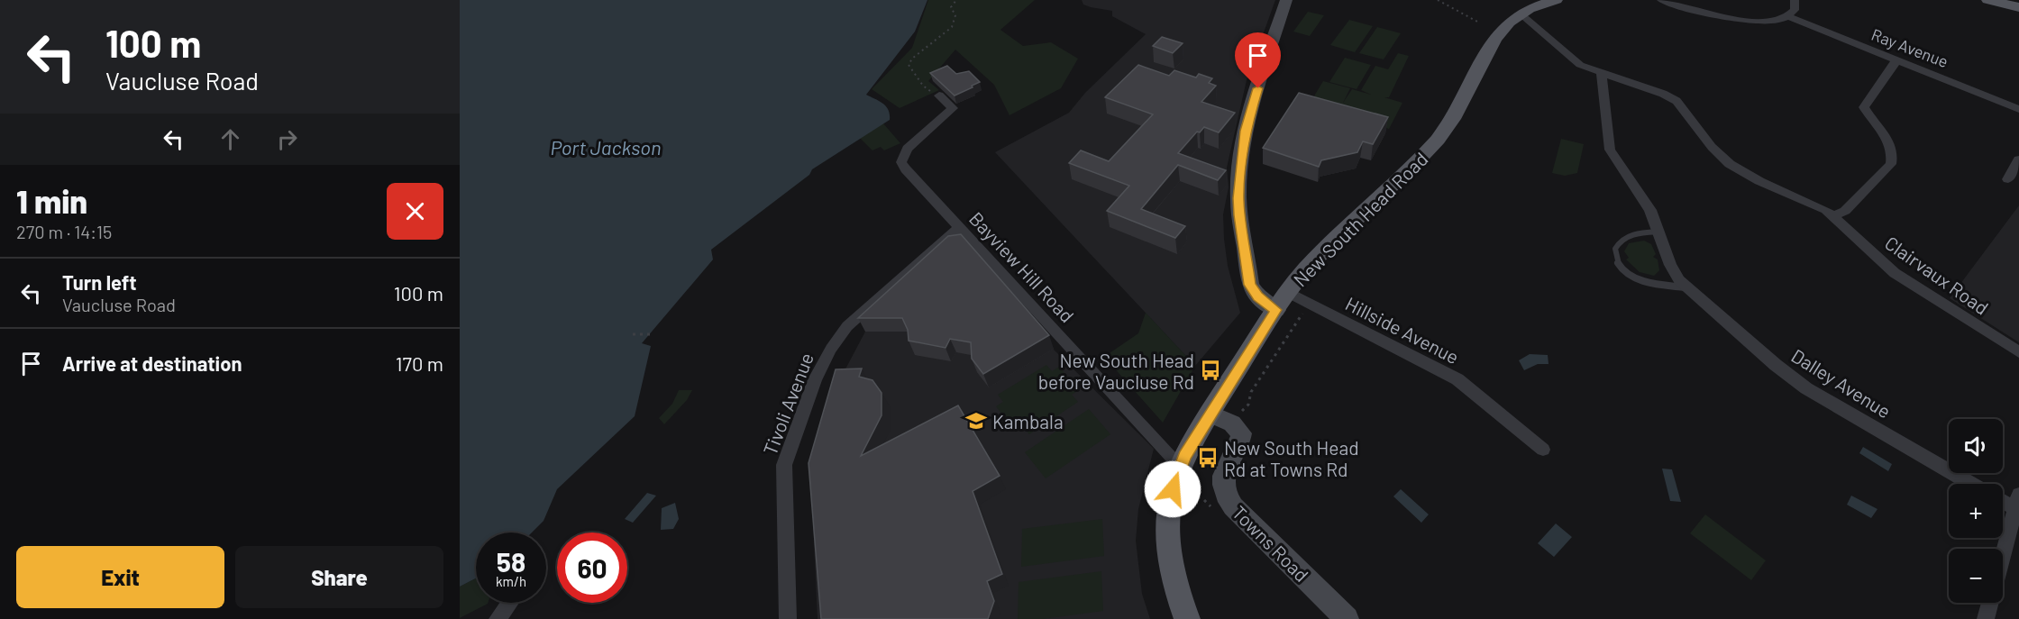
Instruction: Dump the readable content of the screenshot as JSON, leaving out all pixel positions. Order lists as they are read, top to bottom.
{
  "streets": {
    "main road": ["New South Head Road"],
    "street": [
      "Ray Avenue",
      "Bayview Hill Road",
      "Clairvaux Road",
      "Hillside Avenue",
      "Dalley Avenue",
      "Tivoli Avenue",
      "Towns Road"
    ]
  },
  "crossings": [
    ["New South Head Road", "Bayview Hill Road"],
    ["New South Head Road", "Clairvaux Road"],
    ["New South Head Road", "Hillside Avenue"],
    ["Bayview Hill Road", "Tivoli Avenue"],
    ["Clairvaux Road", "Dalley Avenue"]
  ],
  "water": ["Port Jackson"],
  "places": {
    "bus stop": ["New South Head before Vaucluse Rd", "New South Head Rd at Towns Rd"],
    "school or university": ["Kambala"]
  },
  "page": {
    "turn": ["100 m", "Vaucluse Road"],
    "heading": ["1 min", "270 m · 14:15"],
    "list": [
      {
        "name": "Turn left",
        "note": "Vaucluse Road",
        "value": "100 m"
      },
      {
        "name": "Arrive at destination",
        "value": "170 m"
      }
    ],
    "map_buttons": ["+", "−"],
    "speed": "58 km/h",
    "limit": "60",
    "buttons": ["Exit", "Share"]
  }
}
